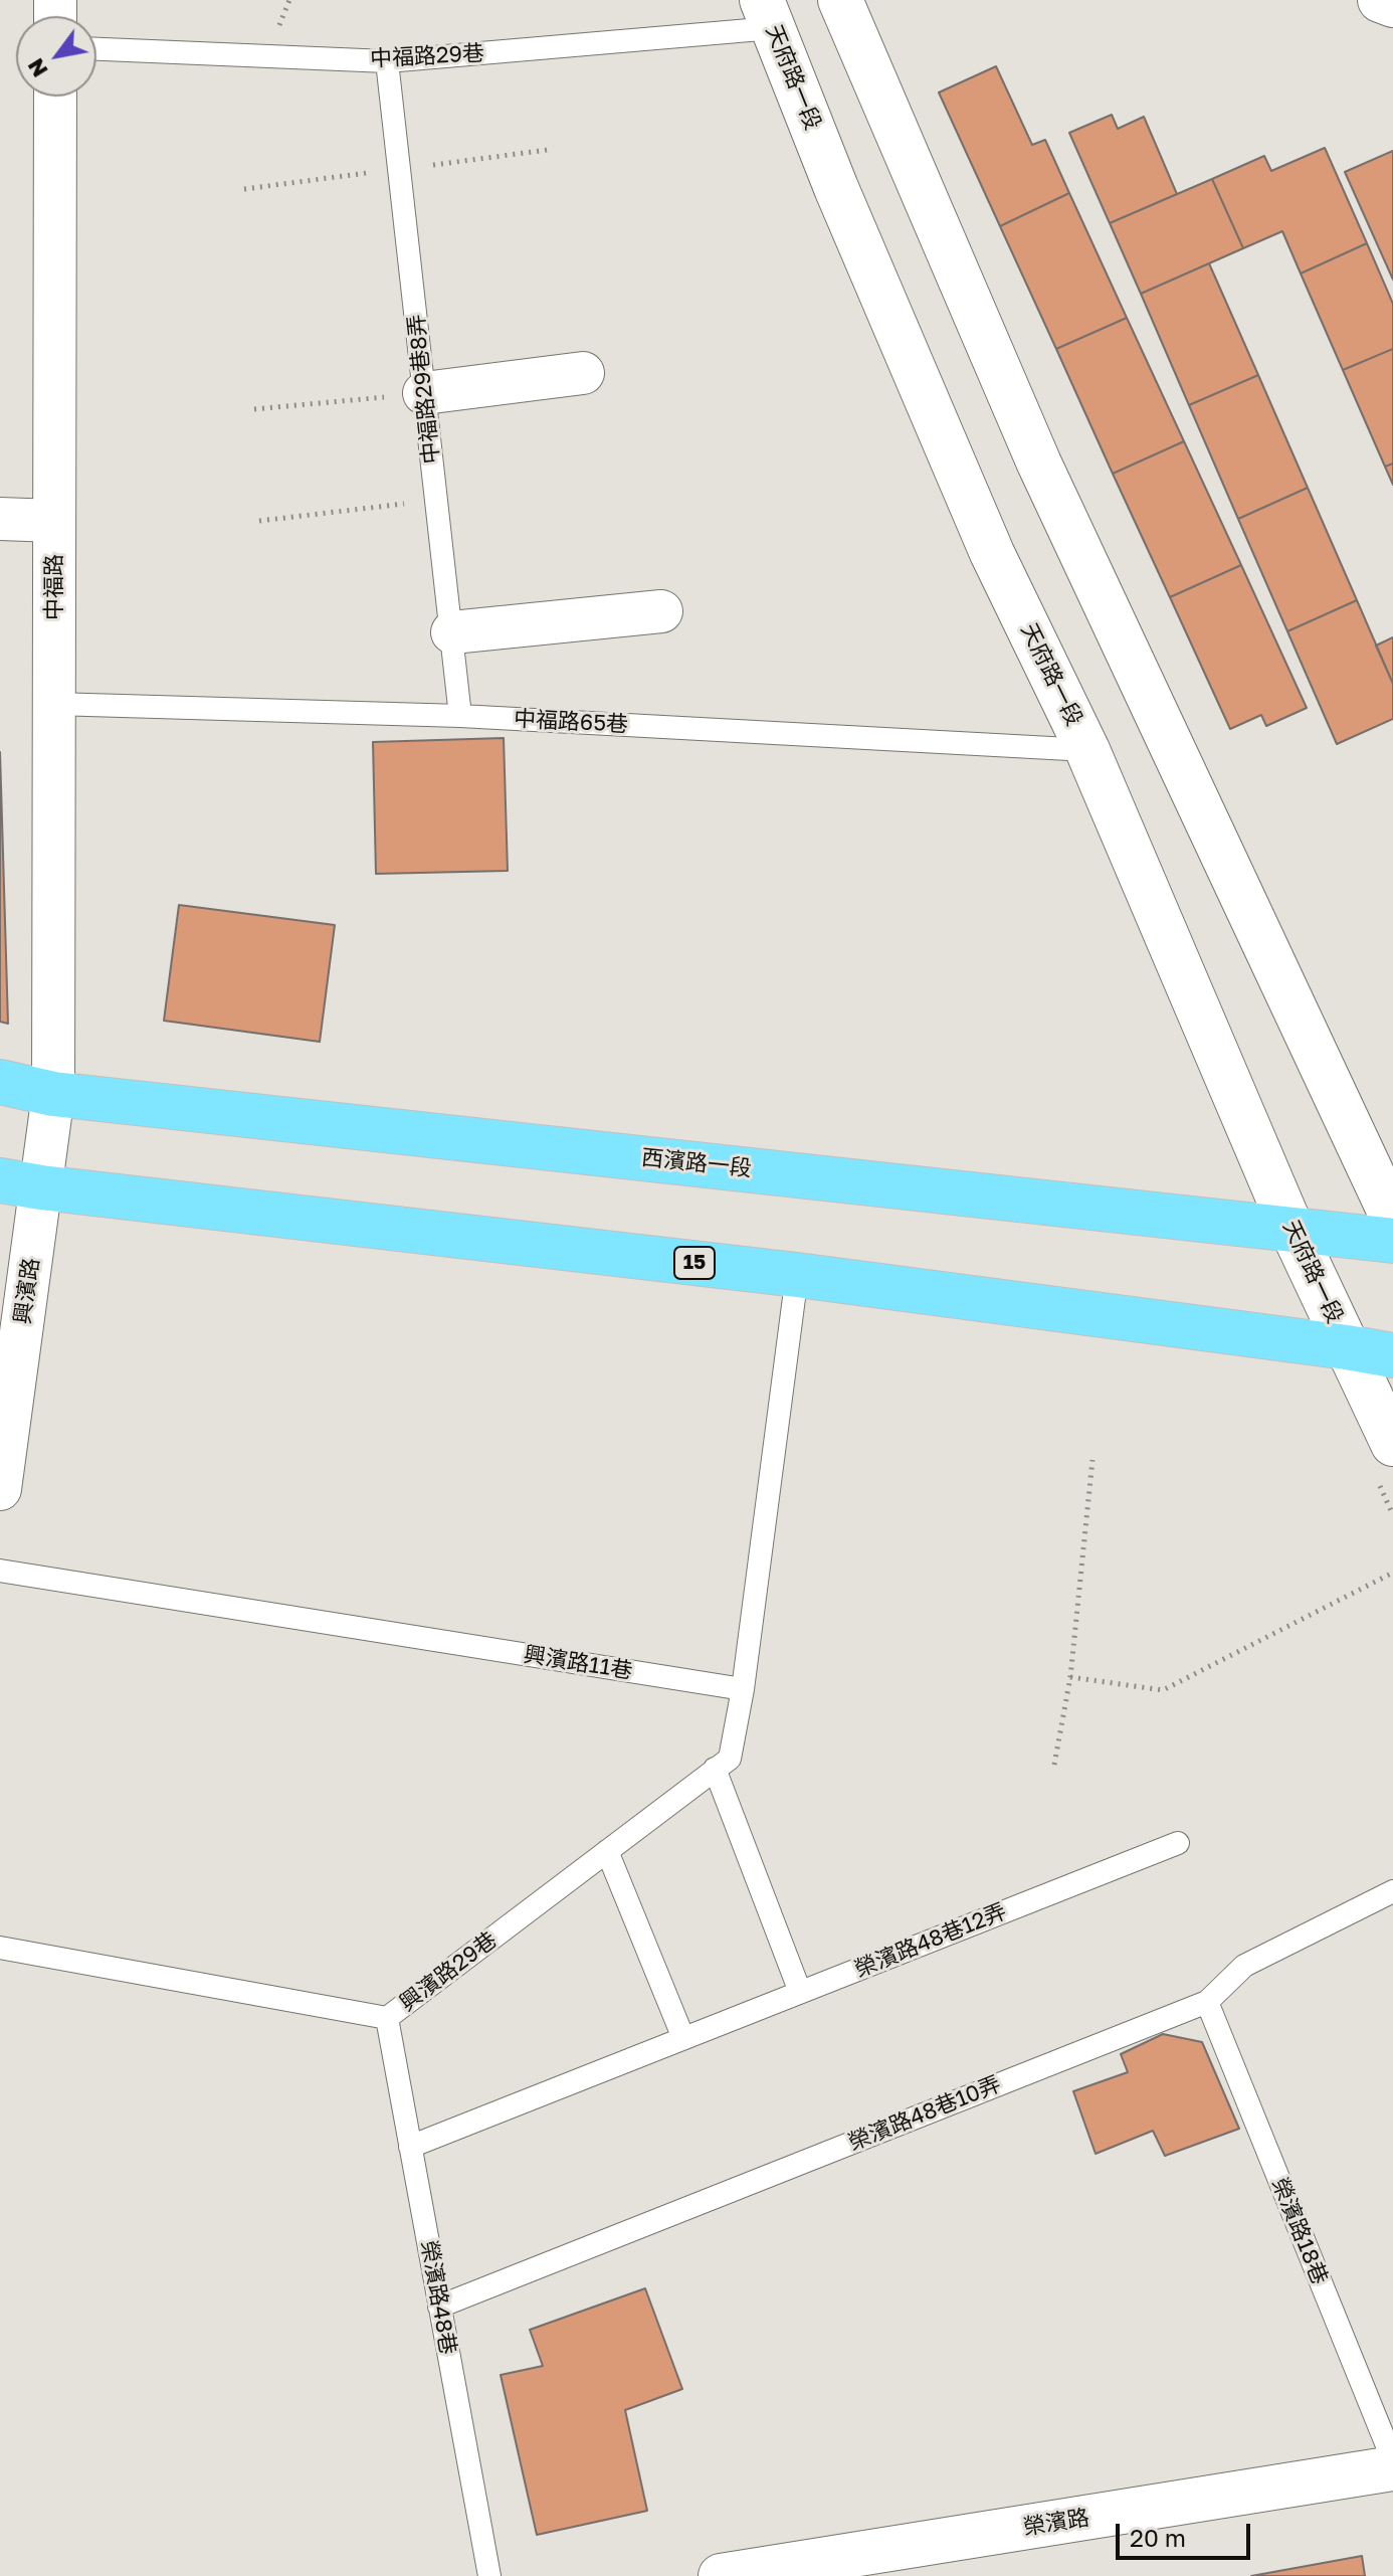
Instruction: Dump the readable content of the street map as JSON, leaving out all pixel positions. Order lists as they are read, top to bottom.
{
  "streets": {
    "main road": ["西濱路一段", "15"],
    "street": [
      "天府路一段",
      "中福路",
      "興濱路",
      "榮濱路"
    ],
    "lane": [
      "中福路29巷",
      "中福路29巷8弄",
      "中福路65巷",
      "興濱路11巷",
      "榮濱路48巷12弄",
      "興濱路29巷",
      "榮濱路48巷10弄",
      "榮濱路18巷",
      "榮濱路48巷"
    ]
  },
  "crossings": [
    ["中福路29巷", "天府路一段"],
    ["中福路29巷", "中福路29巷8弄"],
    ["天府路一段", "中福路65巷"],
    ["天府路一段", "西濱路一段"],
    ["天府路一段", "15"],
    ["中福路29巷8弄", "中福路65巷"],
    ["中福路", "中福路65巷"],
    ["中福路", "西濱路一段"],
    ["中福路", "興濱路"],
    ["西濱路一段", "興濱路"],
    ["15", "興濱路"],
    ["興濱路11巷", "興濱路29巷"],
    ["榮濱路48巷12弄", "榮濱路48巷"],
    ["興濱路29巷", "榮濱路48巷"],
    ["榮濱路48巷10弄", "榮濱路18巷"],
    ["榮濱路48巷10弄", "榮濱路48巷"]
  ],
  "scale_bar": "20 m",
  "north": "bottom left"
}
